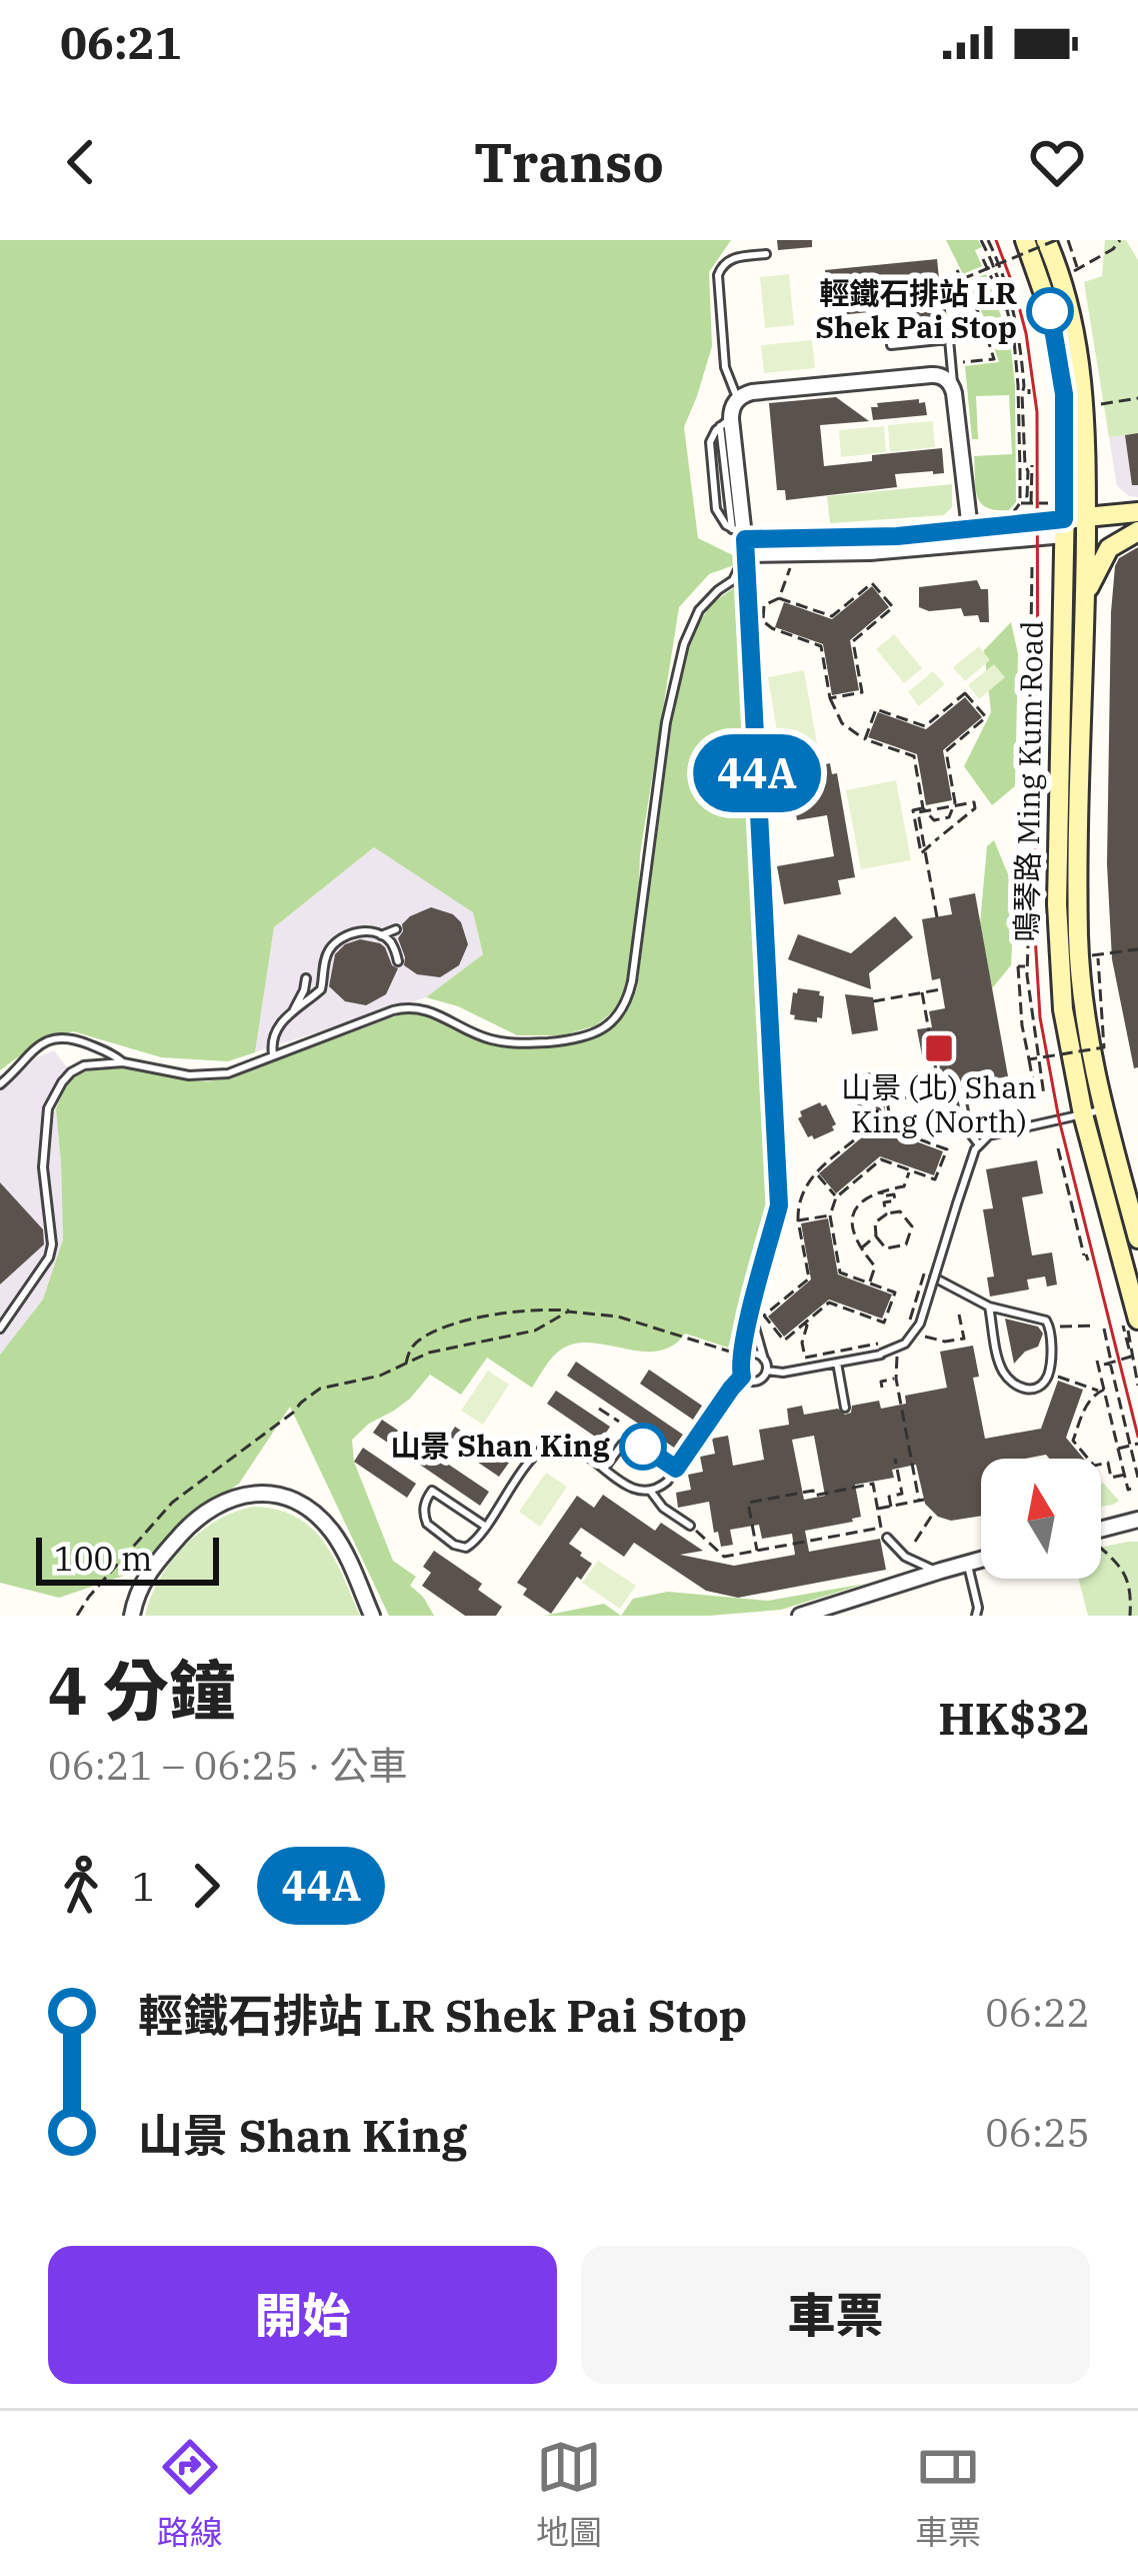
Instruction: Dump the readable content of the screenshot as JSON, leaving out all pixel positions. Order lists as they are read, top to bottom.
{
  "streets": {
    "main road": ["鳴琴路 Ming Kum Road"]
  },
  "places": {
    "other": ["輕鐵石排站 LR Shek Pai Stop", "山景 Shan King"],
    "transit": ["山景 (北) Shan King (North)"]
  },
  "lines": ["bus line 44A"],
  "scale_bar": "100 m",
  "north": "top",
  "page": {
    "status": "06:21",
    "header": "Transo",
    "on_map": "44A",
    "scale": "100 m",
    "heading": ["4 分鐘", "06:21 – 06:25 · 公車", "HK$32"],
    "legs": ["1", "44A"],
    "list": [
      {
        "name": "輕鐵石排站 LR Shek Pai Stop",
        "value": "06:22"
      },
      {
        "name": "山景 Shan King",
        "value": "06:25"
      }
    ],
    "buttons": ["開始", "車票"],
    "tabs": ["路線", "地圖", "車票"]
  }
}
